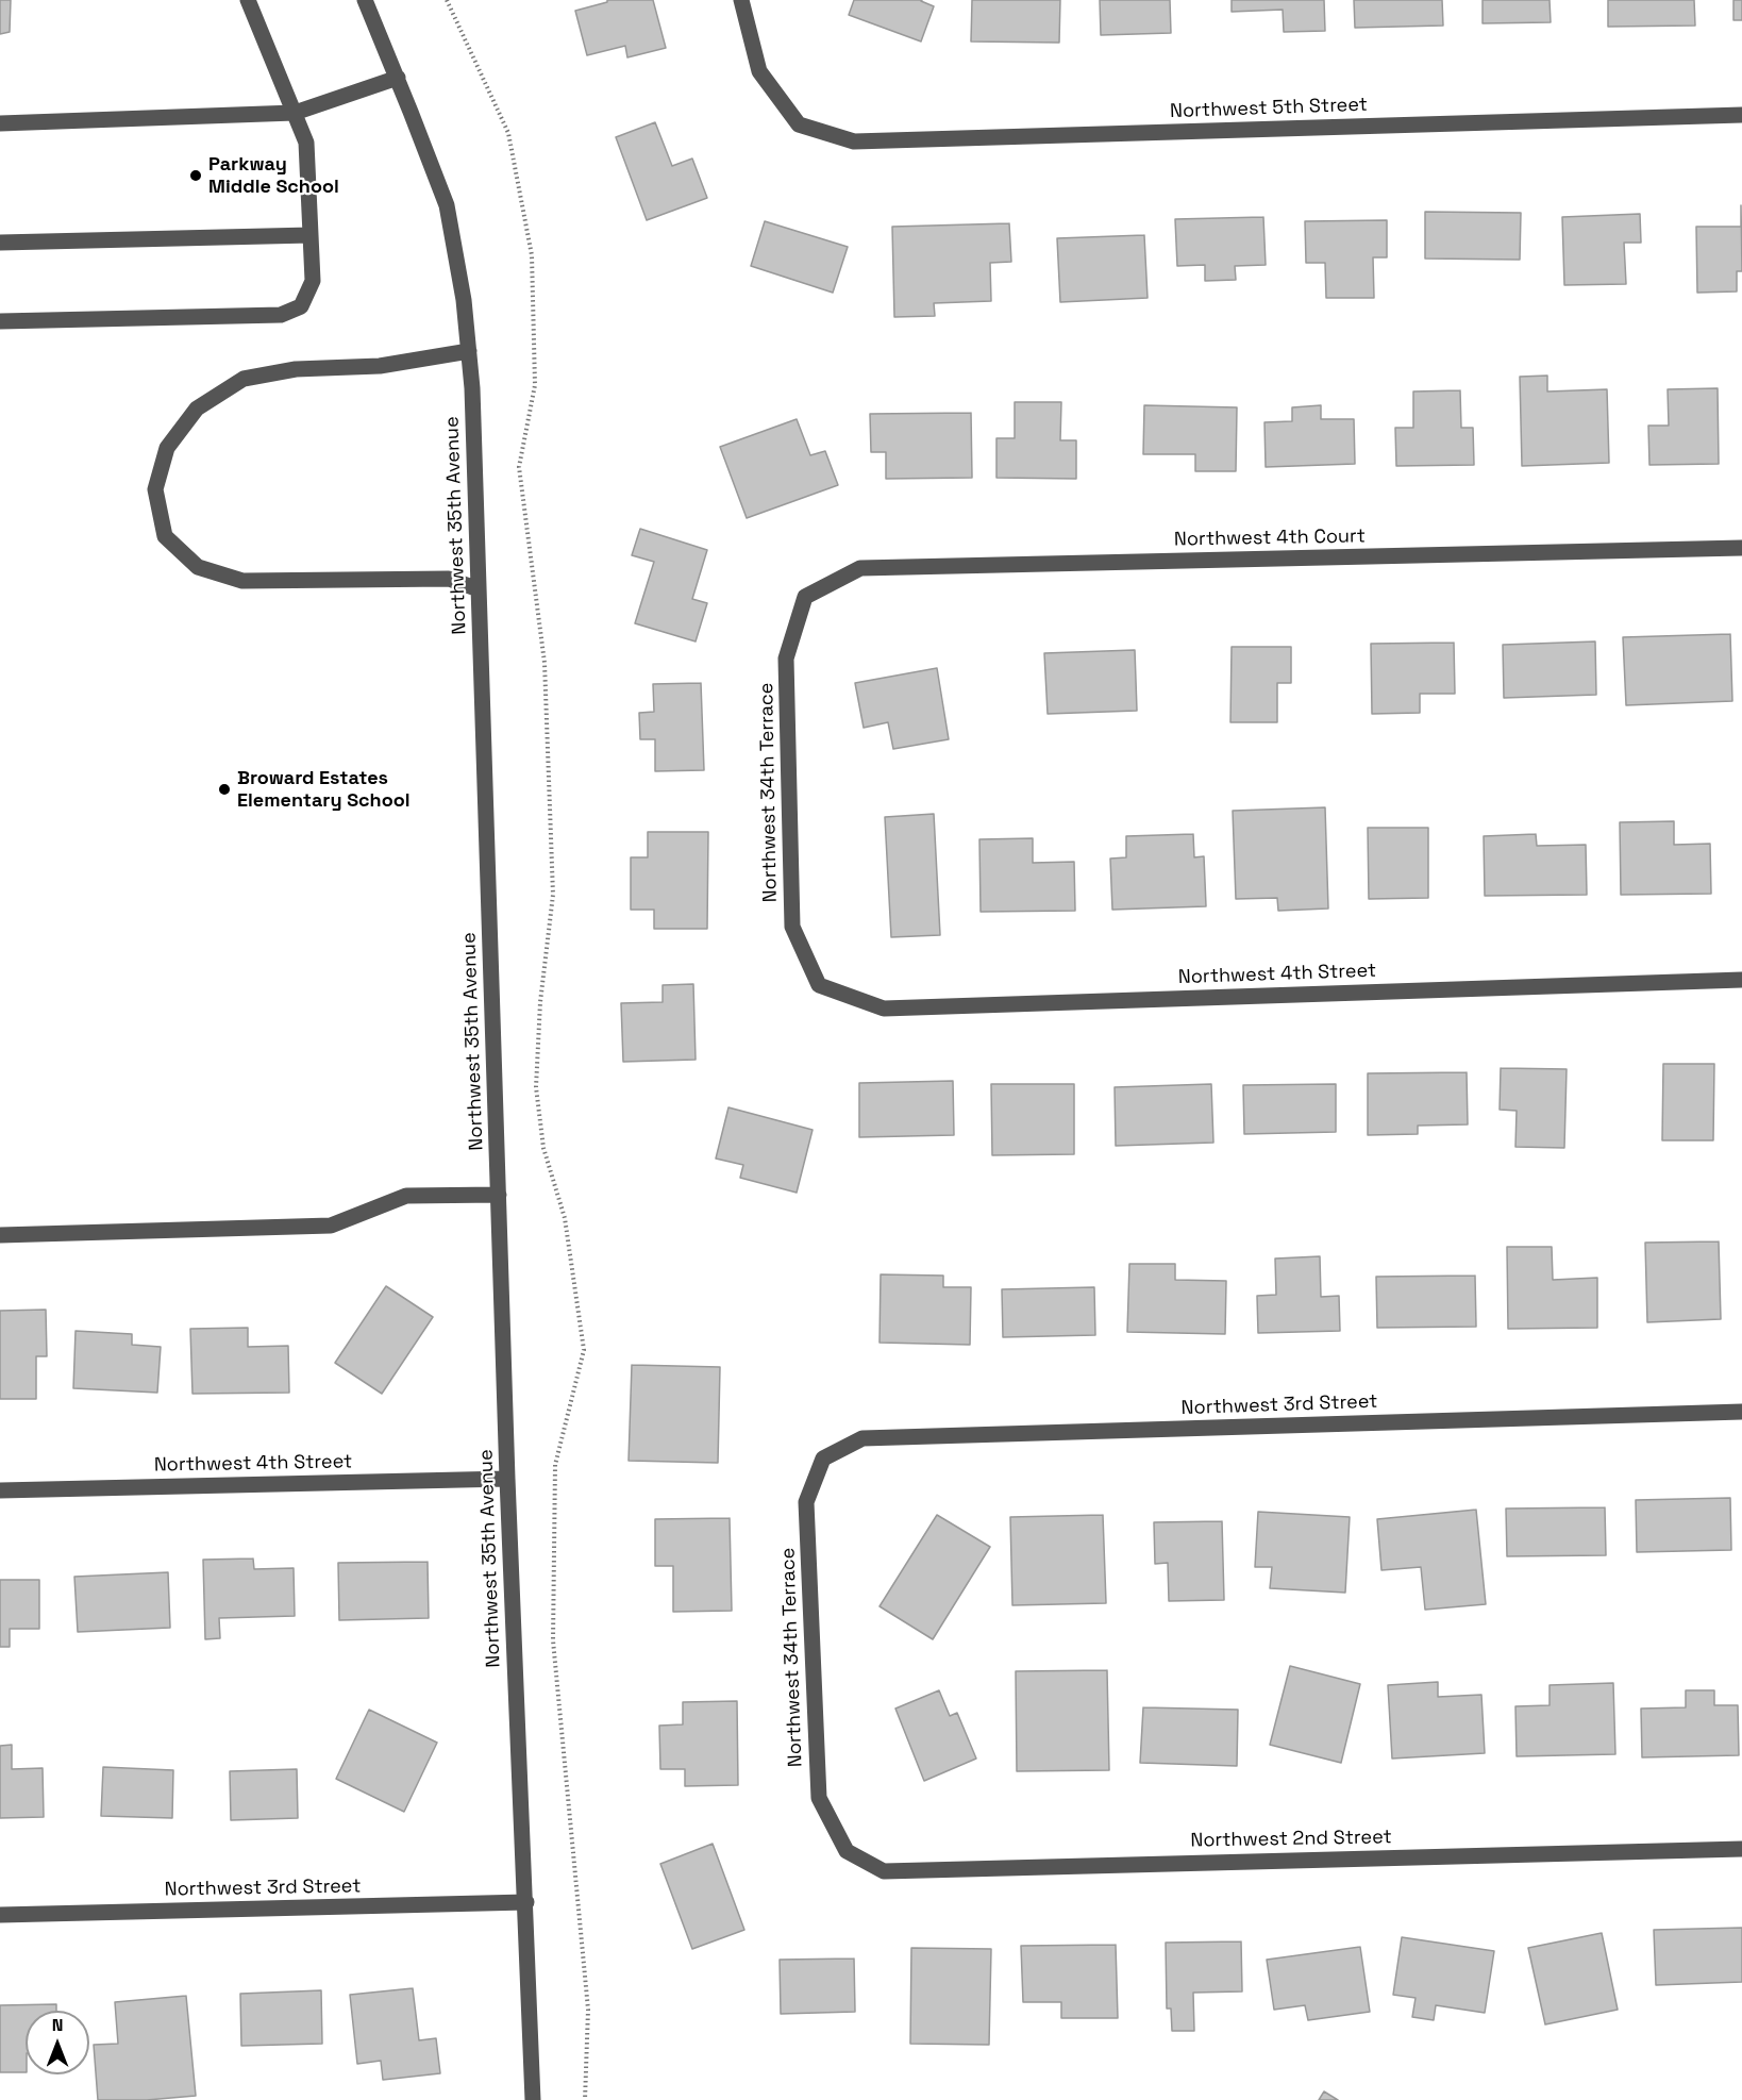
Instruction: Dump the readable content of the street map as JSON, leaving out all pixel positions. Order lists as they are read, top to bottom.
{
  "streets": {
    "street": [
      "Northwest 5th Street",
      "Northwest 35th Avenue",
      "Northwest 4th Court",
      "Northwest 34th Terrace",
      "Northwest 4th Street",
      "Northwest 3rd Street",
      "Northwest 2nd Street"
    ]
  },
  "crossings": [
    ["Northwest 35th Avenue", "Northwest 4th Street"],
    ["Northwest 35th Avenue", "Northwest 3rd Street"],
    ["Northwest 4th Court", "Northwest 34th Terrace"],
    ["Northwest 34th Terrace", "Northwest 4th Street"],
    ["Northwest 34th Terrace", "Northwest 3rd Street"],
    ["Northwest 34th Terrace", "Northwest 2nd Street"]
  ],
  "places": ["Parkway Middle School", "Broward Estates Elementary School"],
  "north": "top"
}
